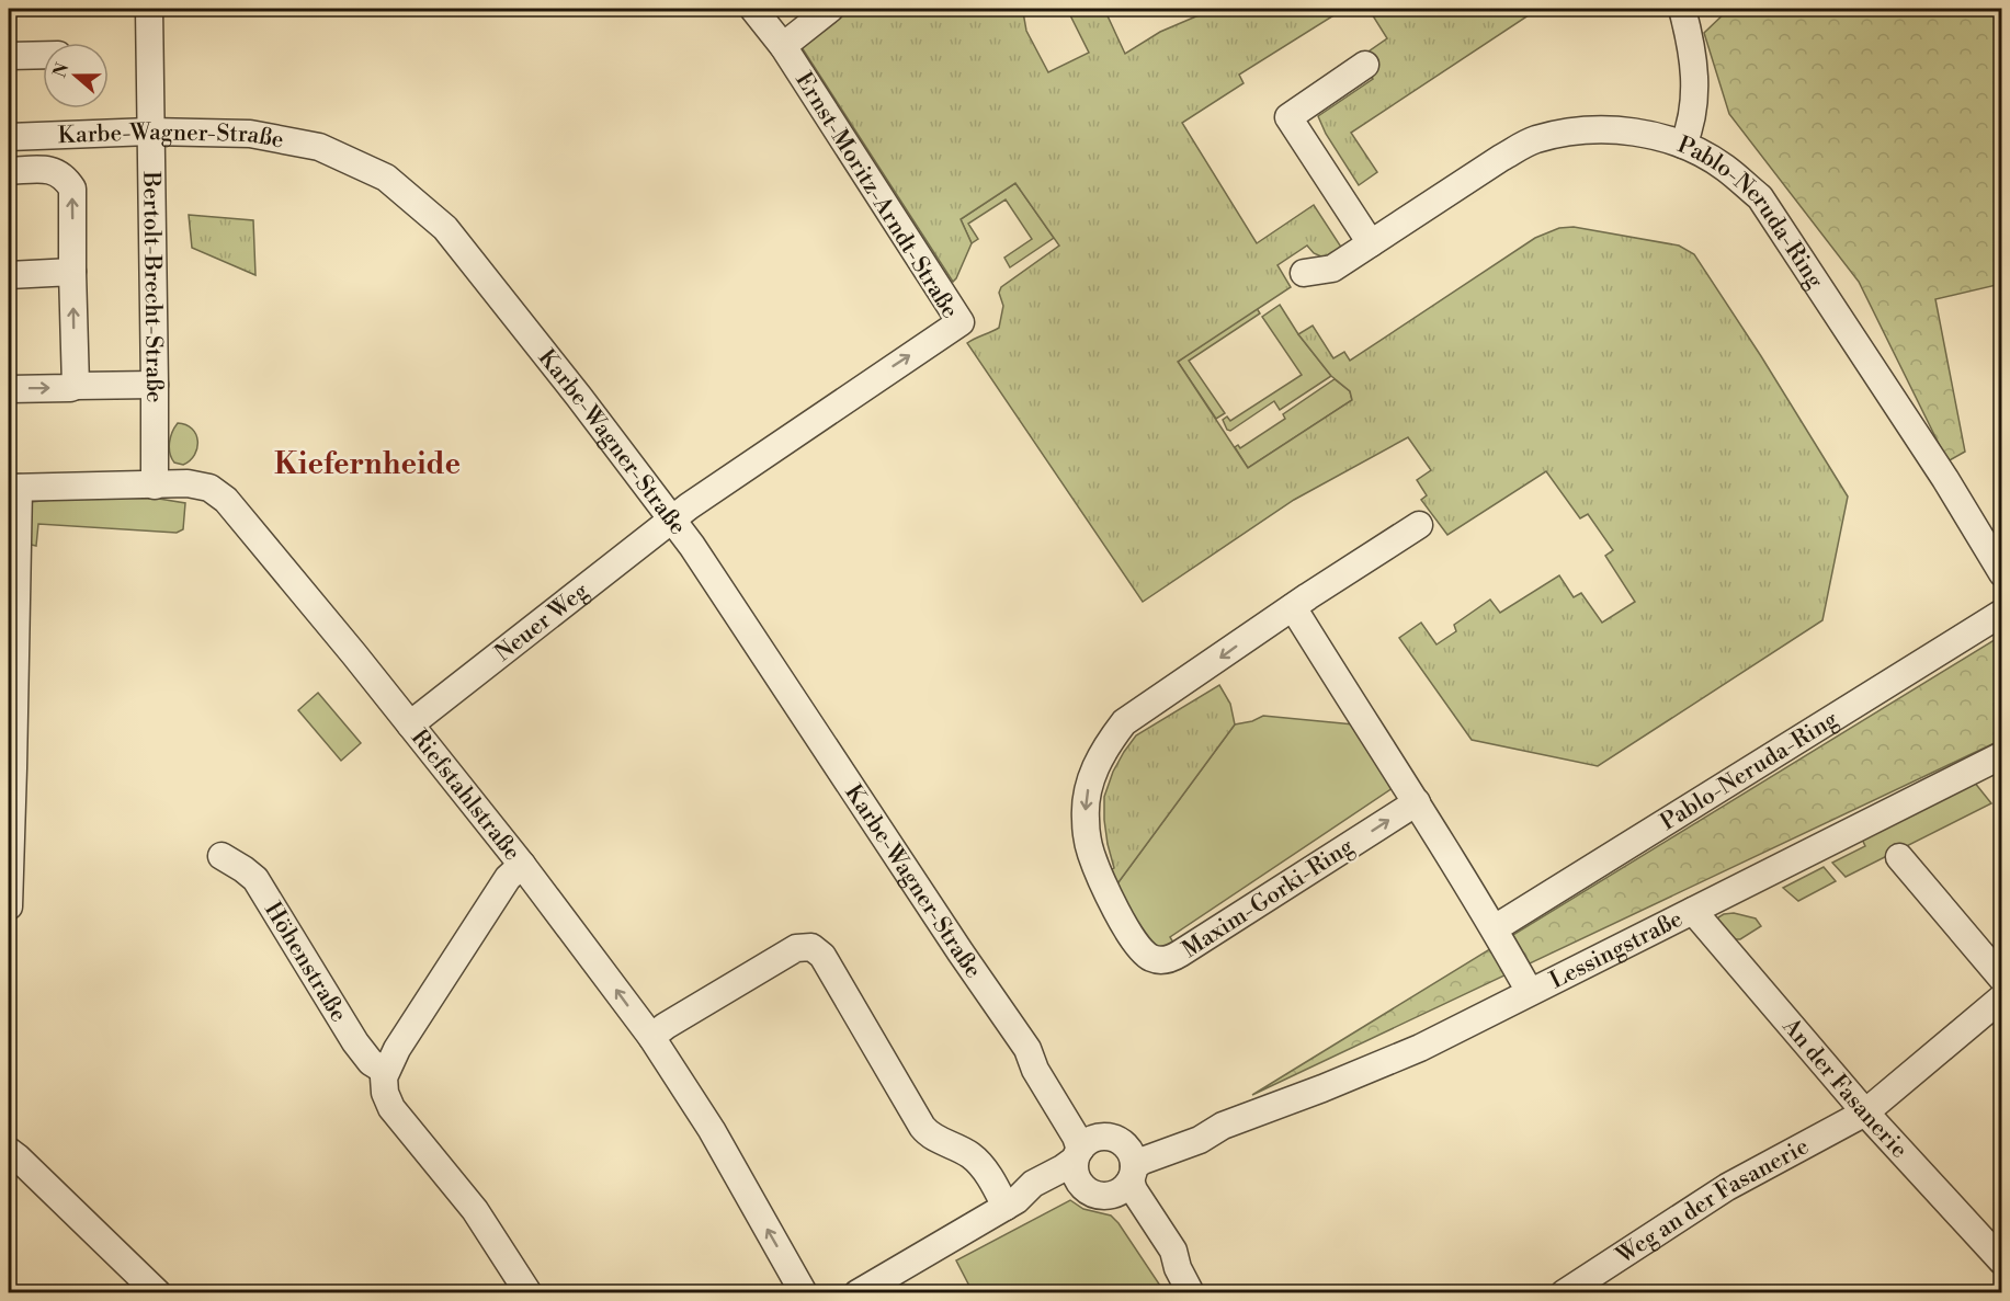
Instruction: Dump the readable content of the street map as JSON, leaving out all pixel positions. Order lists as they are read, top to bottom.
{
  "streets": {
    "street": [
      "Karbe-Wagner-Straße",
      "Ernst-Moritz-Arndt-Straße",
      "Pablo-Neruda-Ring",
      "Bertolt-Brecht-Straße",
      "Neuer Weg",
      "Riefstahlstraße",
      "Maxim-Gorki-Ring",
      "Lessingstraße",
      "Höhenstraße",
      "An der Fasanerie",
      "Weg an der Fasanerie"
    ]
  },
  "crossings": [
    ["Karbe-Wagner-Straße", "Ernst-Moritz-Arndt-Straße"],
    ["Karbe-Wagner-Straße", "Bertolt-Brecht-Straße"],
    ["Karbe-Wagner-Straße", "Neuer Weg"],
    ["Karbe-Wagner-Straße", "Lessingstraße"],
    ["Ernst-Moritz-Arndt-Straße", "Neuer Weg"],
    ["Bertolt-Brecht-Straße", "Riefstahlstraße"],
    ["Neuer Weg", "Riefstahlstraße"],
    ["Lessingstraße", "An der Fasanerie"],
    ["An der Fasanerie", "Weg an der Fasanerie"]
  ],
  "one_way": ["Riefstahlstraße"],
  "districts": ["Kiefernheide"],
  "north": "left"
}
